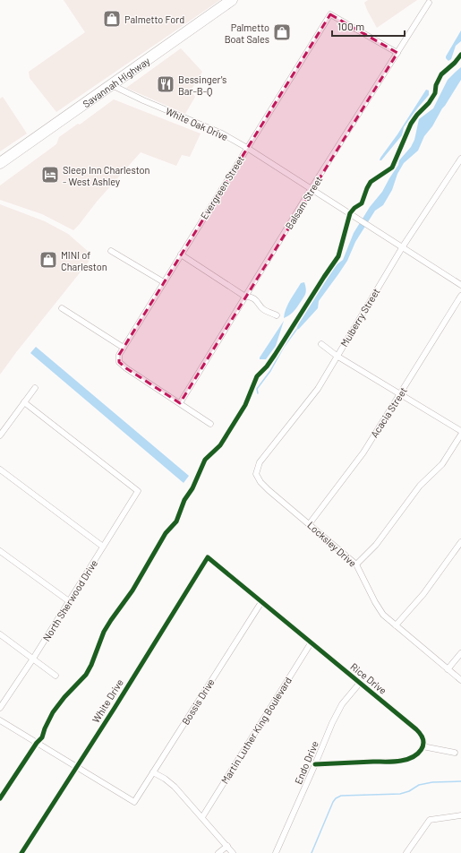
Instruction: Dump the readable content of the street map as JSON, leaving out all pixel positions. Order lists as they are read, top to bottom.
{
  "streets": {
    "highway": ["Savannah Highway"],
    "street": [
      "White Oak Drive",
      "Evergreen Street",
      "Balsam Street",
      "Mulberry Street",
      "Acacia Street",
      "Locksley Drive",
      "North Sherwood Drive",
      "Rice Drive",
      "White Drive",
      "Bossis Drive",
      "Martin Luther King Boulevard",
      "Endo Drive"
    ]
  },
  "crossings": [
    ["Savannah Highway", "White Oak Drive"],
    ["White Oak Drive", "Evergreen Street"],
    ["White Oak Drive", "Balsam Street"],
    ["White Oak Drive", "Mulberry Street"],
    ["Evergreen Street", "Balsam Street"],
    ["Mulberry Street", "Locksley Drive"],
    ["Acacia Street", "Locksley Drive"],
    ["Rice Drive", "White Drive"],
    ["Rice Drive", "Bossis Drive"],
    ["Rice Drive", "Martin Luther King Boulevard"],
    ["Rice Drive", "Endo Drive"],
    ["White Drive", "Bossis Drive"]
  ],
  "places": {
    "shop": ["Palmetto Ford", "Palmetto Boat Sales", "MINI of Charleston"],
    "restaurant": ["Bessinger's Bar-B-Q"],
    "hotel": ["Sleep Inn Charleston - West Ashley"]
  },
  "scale_bar": "100 m"
}
